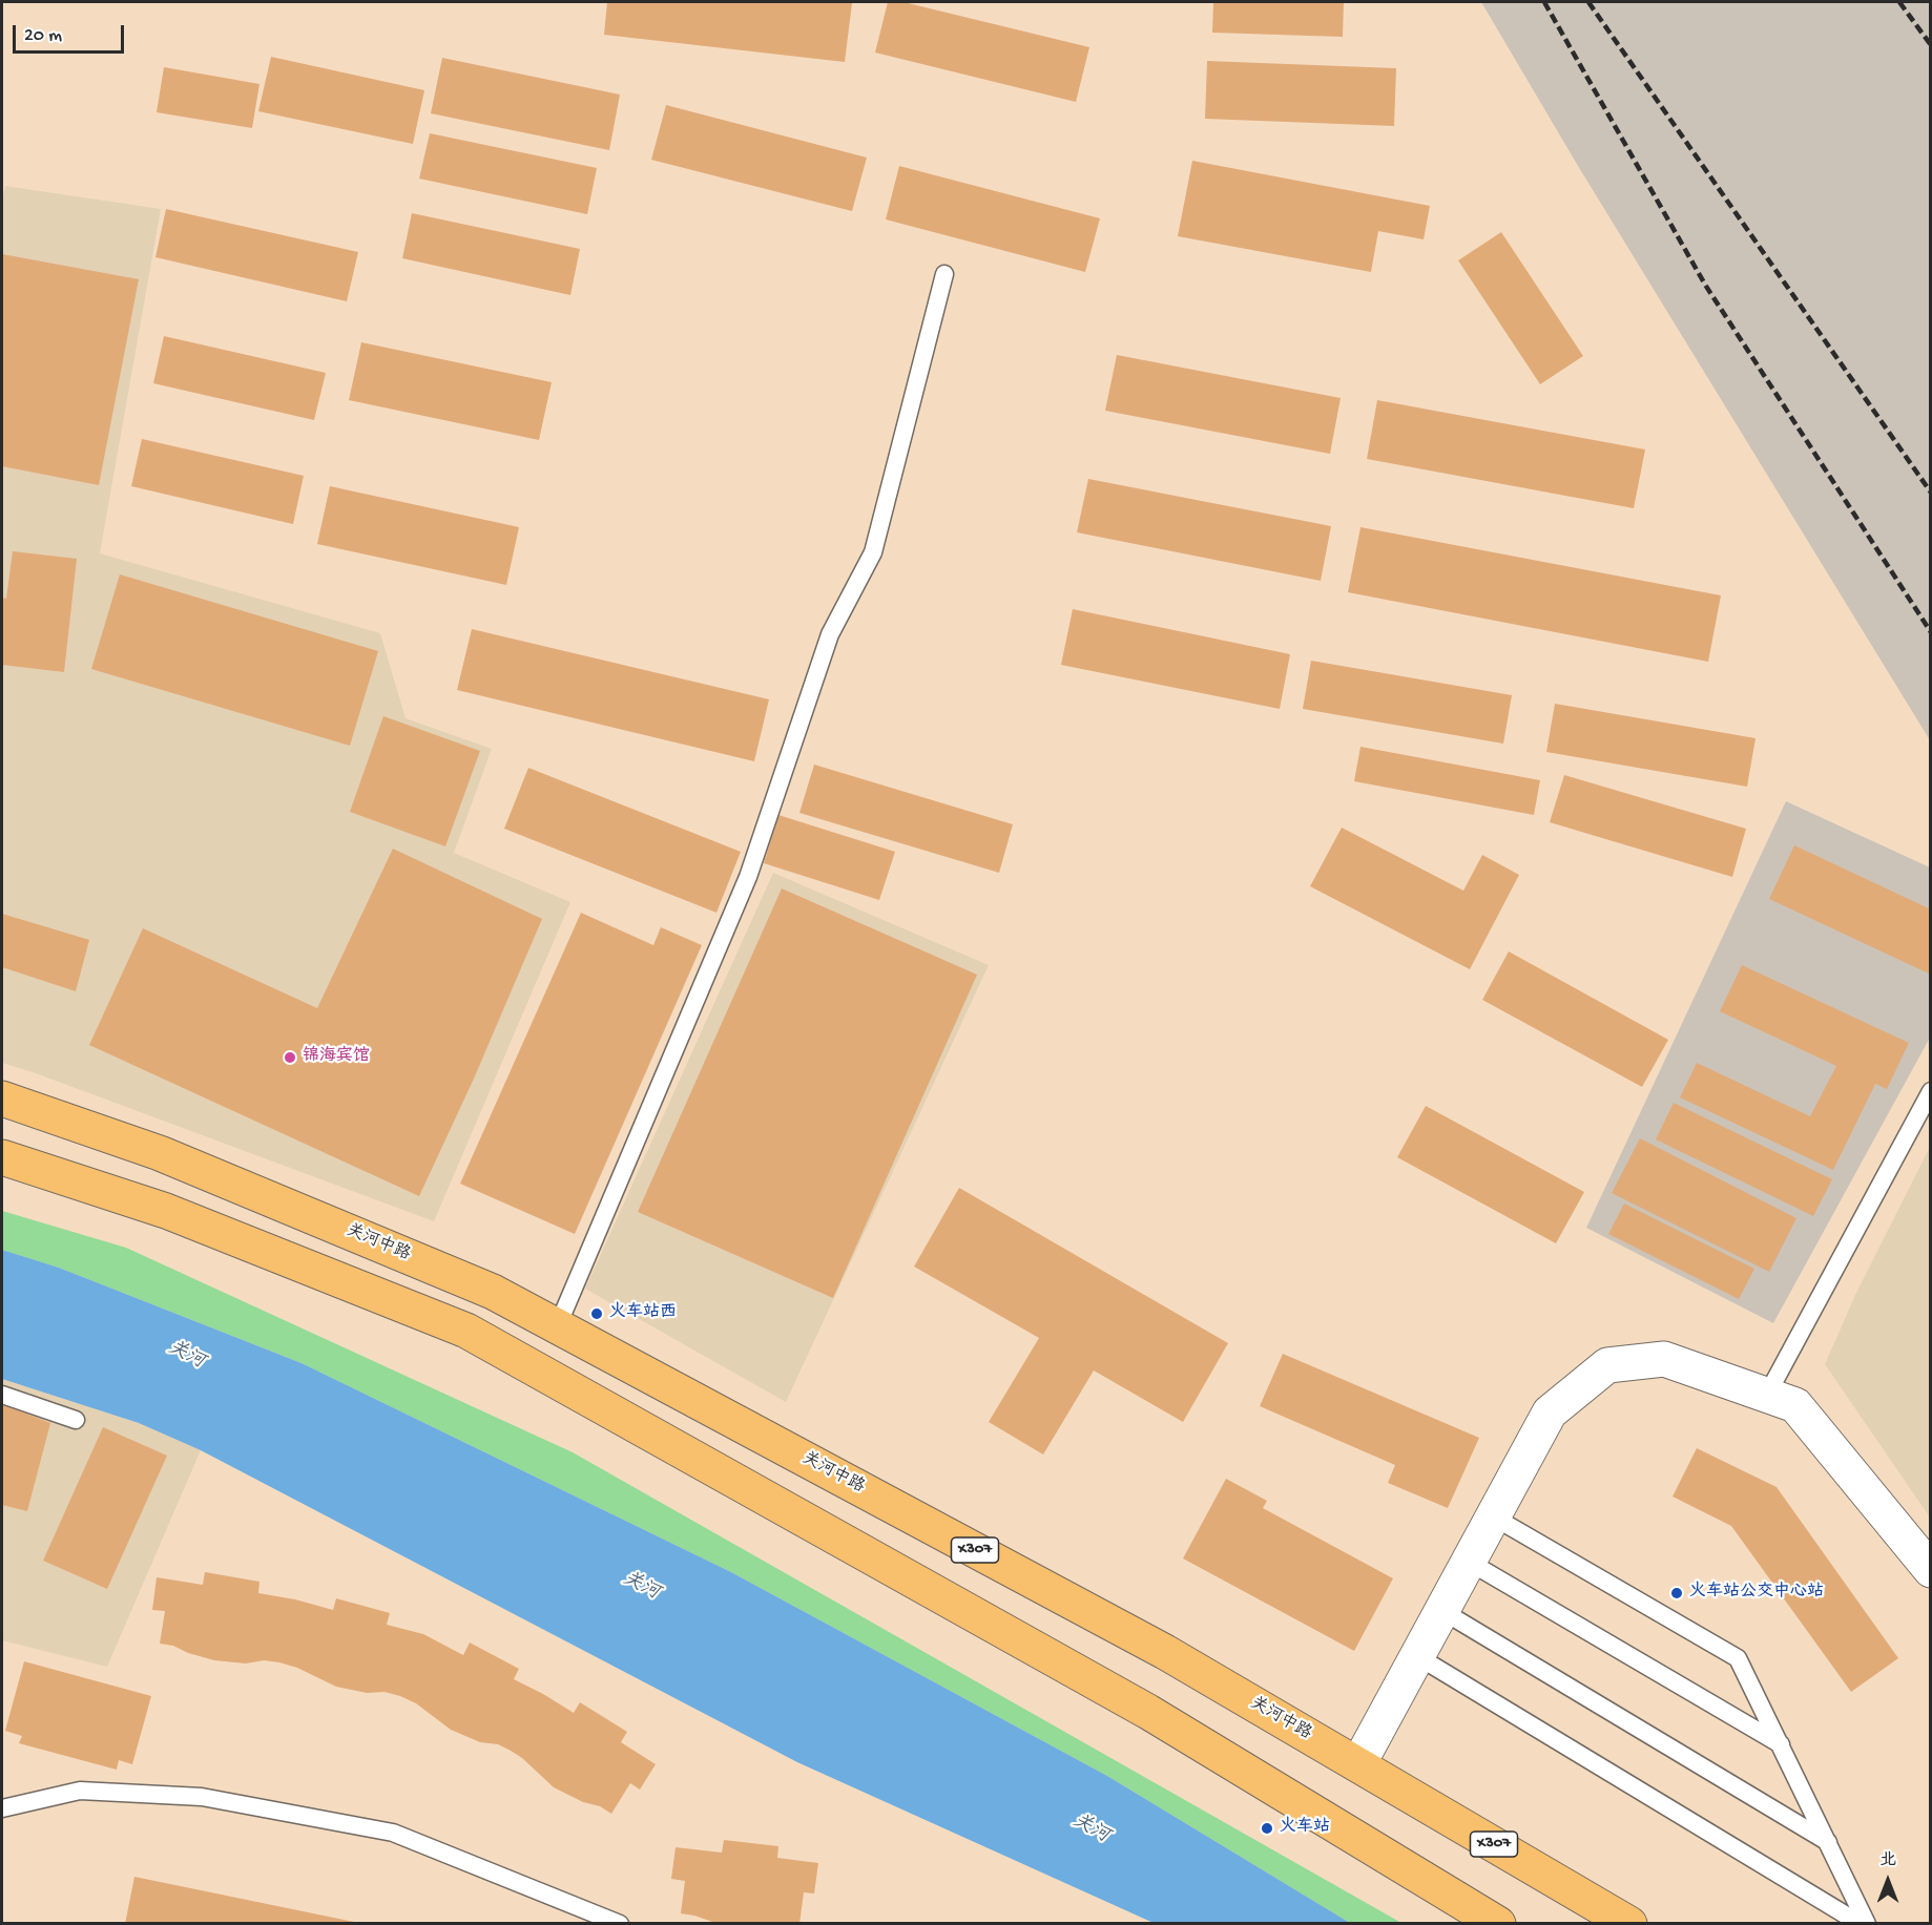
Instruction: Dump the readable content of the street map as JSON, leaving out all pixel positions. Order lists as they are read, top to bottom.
{
  "streets": {
    "main road": ["关河中路", "X307"]
  },
  "water": ["关河"],
  "places": [
    "锦海宾馆",
    "火车站西",
    "火车站公交中心站",
    "火车站"
  ],
  "scale_bar": "20 m",
  "north": "top"
}
